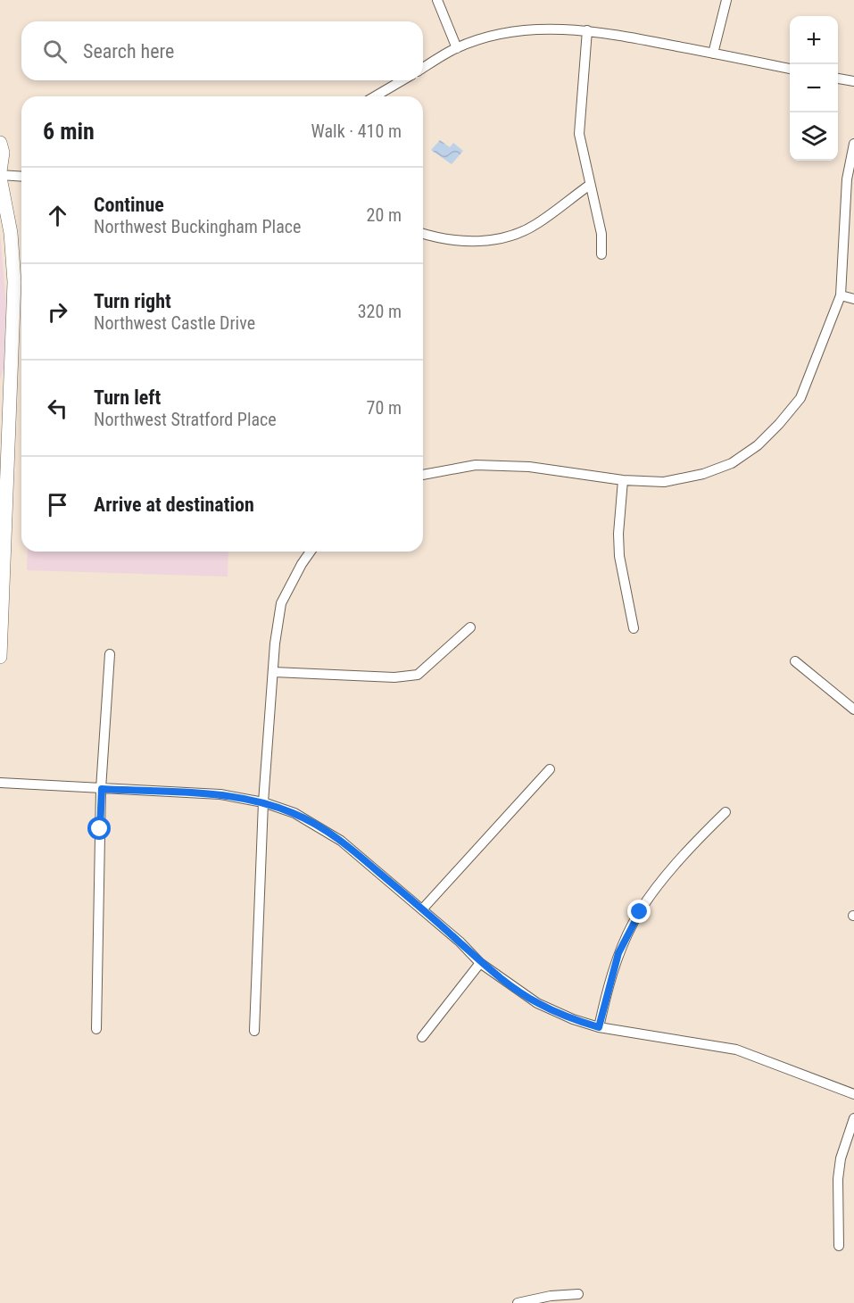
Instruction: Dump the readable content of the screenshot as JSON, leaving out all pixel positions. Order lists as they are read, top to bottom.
{
  "page": {
    "map_buttons": ["+", "−"],
    "search": "Search here",
    "heading": ["6 min", "Walk · 410 m"],
    "list": [
      ["Continue", "Northwest Buckingham Place", "20 m"],
      ["Turn right", "Northwest Castle Drive", "320 m"],
      ["Turn left", "Northwest Stratford Place", "70 m"],
      "Arrive at destination"
    ]
  }
}
